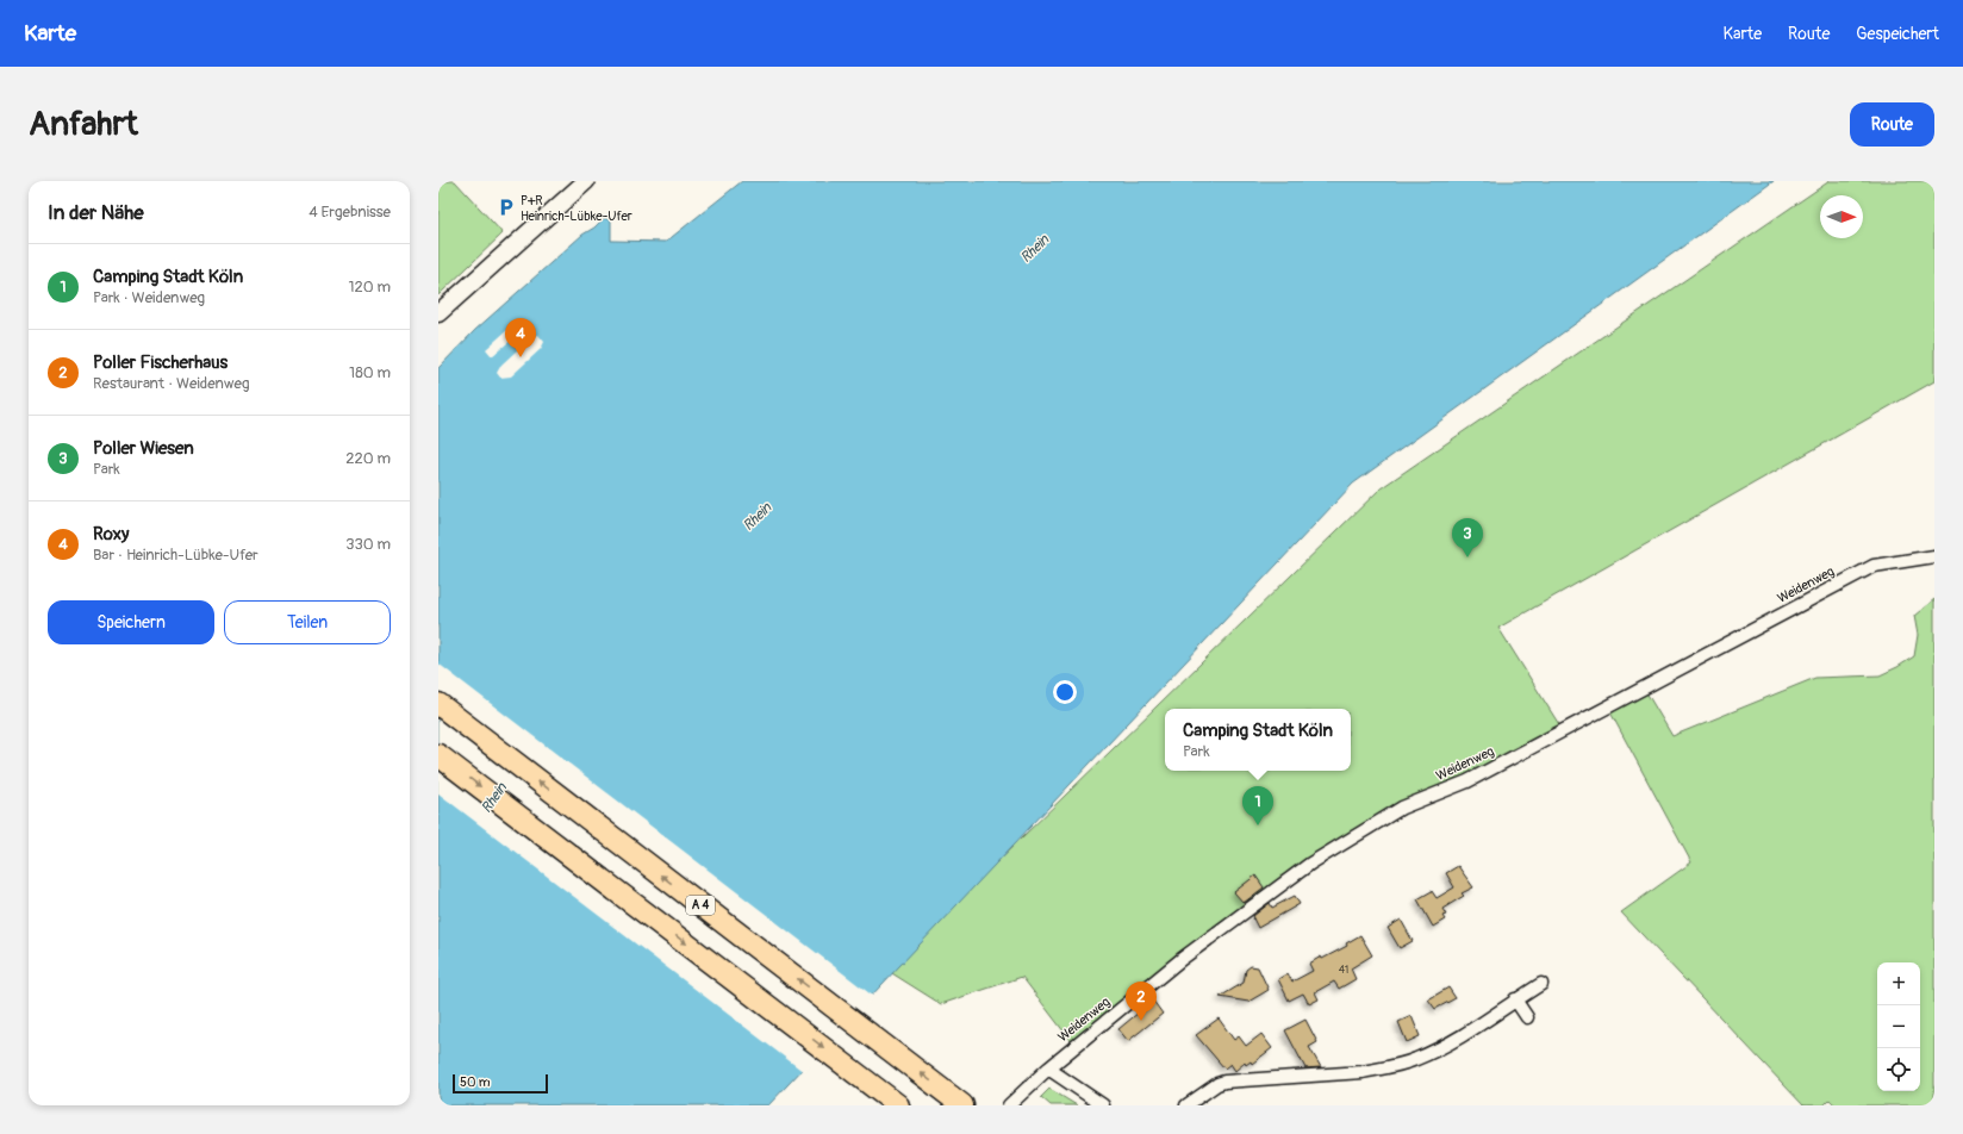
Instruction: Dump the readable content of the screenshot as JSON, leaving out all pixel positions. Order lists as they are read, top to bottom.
{
  "streets": {
    "highway": ["A 4"],
    "street": ["Weidenweg"]
  },
  "water": ["Rhein"],
  "places": {
    "parking": ["P+R Heinrich-Lübke-Ufer"]
  },
  "house_numbers": ["41"],
  "scale_bar": "50 m",
  "north": "right",
  "page": {
    "header": "Karte",
    "nav": ["Karte", "Route", "Gespeichert"],
    "buttons": [
      "Route",
      ["Speichern", "Teilen"]
    ],
    "title": "Anfahrt",
    "heading": ["In der Nähe", "4 Ergebnisse"],
    "list": [
      {
        "mark": "1",
        "name": "Camping Stadt Köln",
        "note": "Park · Weidenweg",
        "value": "120 m"
      },
      {
        "mark": "2",
        "name": "Poller Fischerhaus",
        "note": "Restaurant · Weidenweg",
        "value": "180 m"
      },
      {
        "mark": "3",
        "name": "Poller Wiesen",
        "note": "Park",
        "value": "220 m"
      },
      {
        "mark": "4",
        "name": "Roxy",
        "note": "Bar · Heinrich-Lübke-Ufer",
        "value": "330 m"
      }
    ],
    "pins": [
      "4",
      "3",
      "1",
      "2"
    ],
    "popup": ["Camping Stadt Köln", "Park"],
    "map_buttons": ["+", "−"],
    "scale": "50 m"
  }
}
